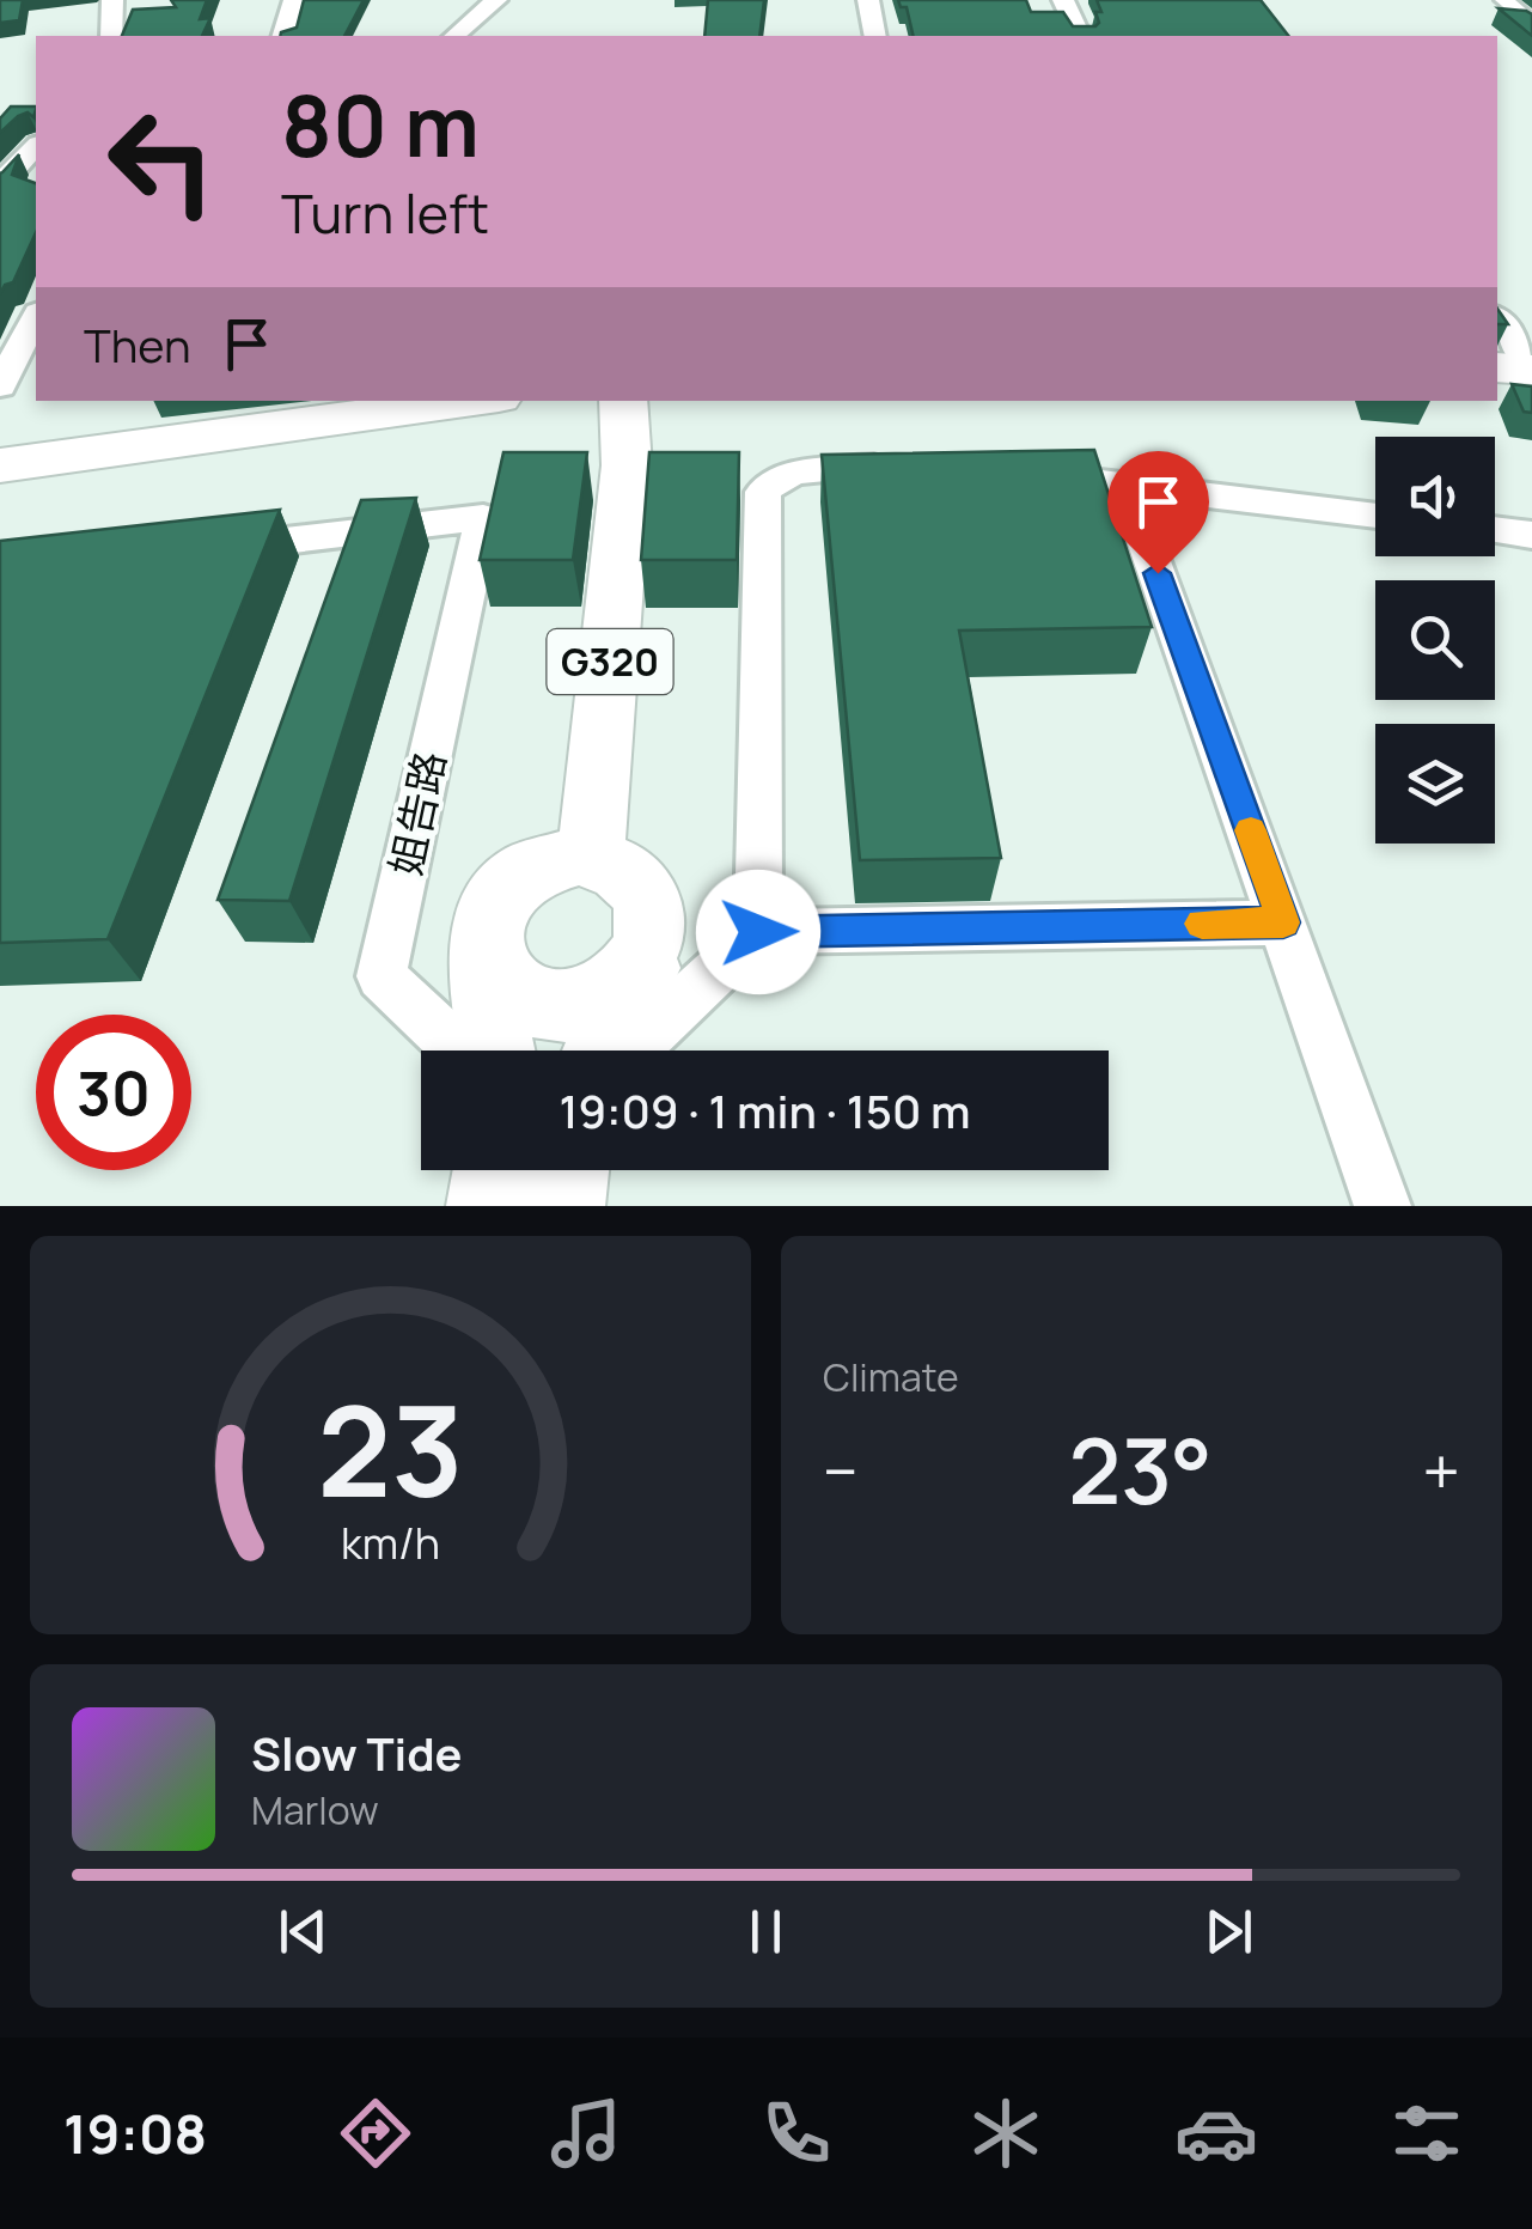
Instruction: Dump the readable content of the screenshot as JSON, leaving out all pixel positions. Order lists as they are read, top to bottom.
{
  "streets": {
    "highway": ["G320"],
    "street": ["姐告路"]
  },
  "page": {
    "turn": ["80 m", "Turn left"],
    "then": "Then",
    "limit": "30",
    "trip": "19:09 · 1 min · 150 m",
    "tile": "Climate",
    "heat": ["−", "23°", "+"],
    "song": ["Slow Tide", "Marlow"],
    "tabs": "19:08",
    "gauge": ["23", "km/h"]
  }
}
